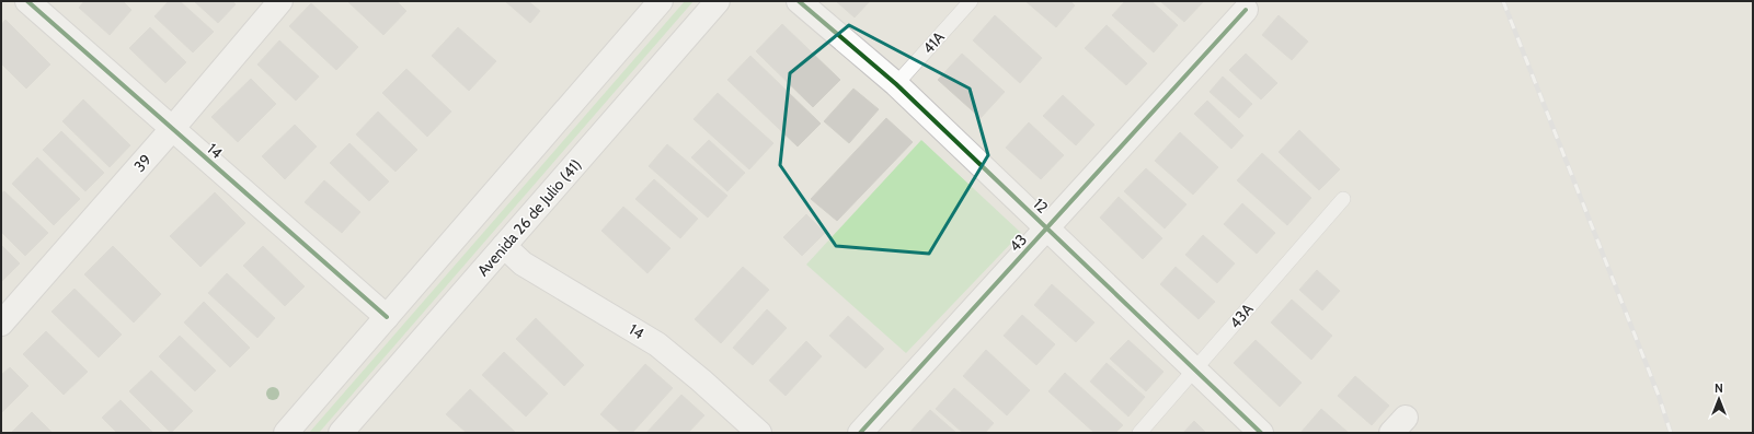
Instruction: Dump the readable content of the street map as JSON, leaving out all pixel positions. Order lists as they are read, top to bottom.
{
  "streets": {
    "street": [
      "14",
      "39",
      "12",
      "Avenida 26 de Julio (41)",
      "43"
    ],
    "lane": ["41A", "43A"]
  },
  "crossings": [
    ["41A", "12"],
    ["14", "39"],
    ["14", "Avenida 26 de Julio (41)"],
    ["12", "43"],
    ["12", "43A"]
  ],
  "north": "top"
}
